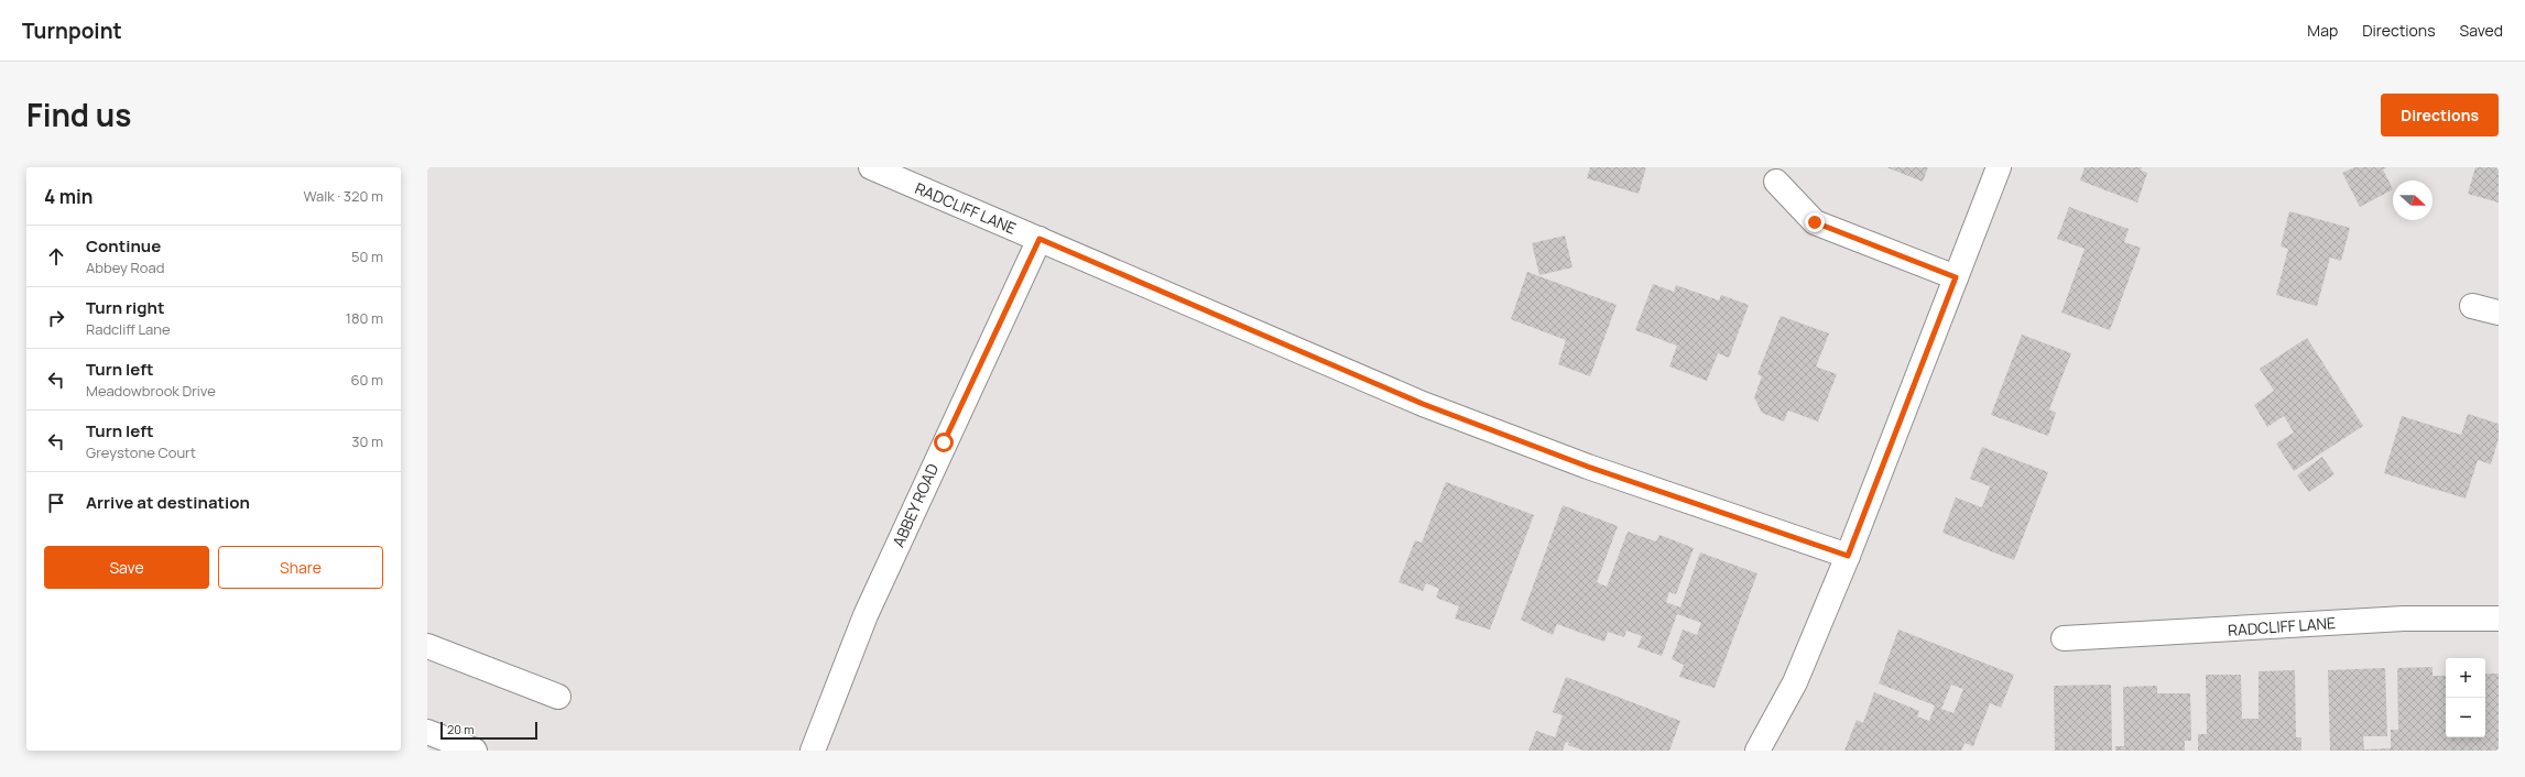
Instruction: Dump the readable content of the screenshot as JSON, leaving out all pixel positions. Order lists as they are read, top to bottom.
{
  "streets": {
    "street": ["RADCLIFF LANE", "ABBEY ROAD"]
  },
  "crossings": [
    ["RADCLIFF LANE", "ABBEY ROAD"]
  ],
  "scale_bar": "20 m",
  "north": "right",
  "page": {
    "header": "Turnpoint",
    "nav": ["Map", "Directions", "Saved"],
    "title": "Find us",
    "buttons": [
      "Directions",
      ["Save", "Share"]
    ],
    "heading": ["4 min", "Walk · 320 m"],
    "list": [
      ["Continue", "Abbey Road", "50 m"],
      ["Turn right", "Radcliff Lane", "180 m"],
      ["Turn left", "Meadowbrook Drive", "60 m"],
      ["Turn left", "Greystone Court", "30 m"],
      "Arrive at destination"
    ],
    "map_buttons": ["+", "−"],
    "scale": "20 m"
  }
}
